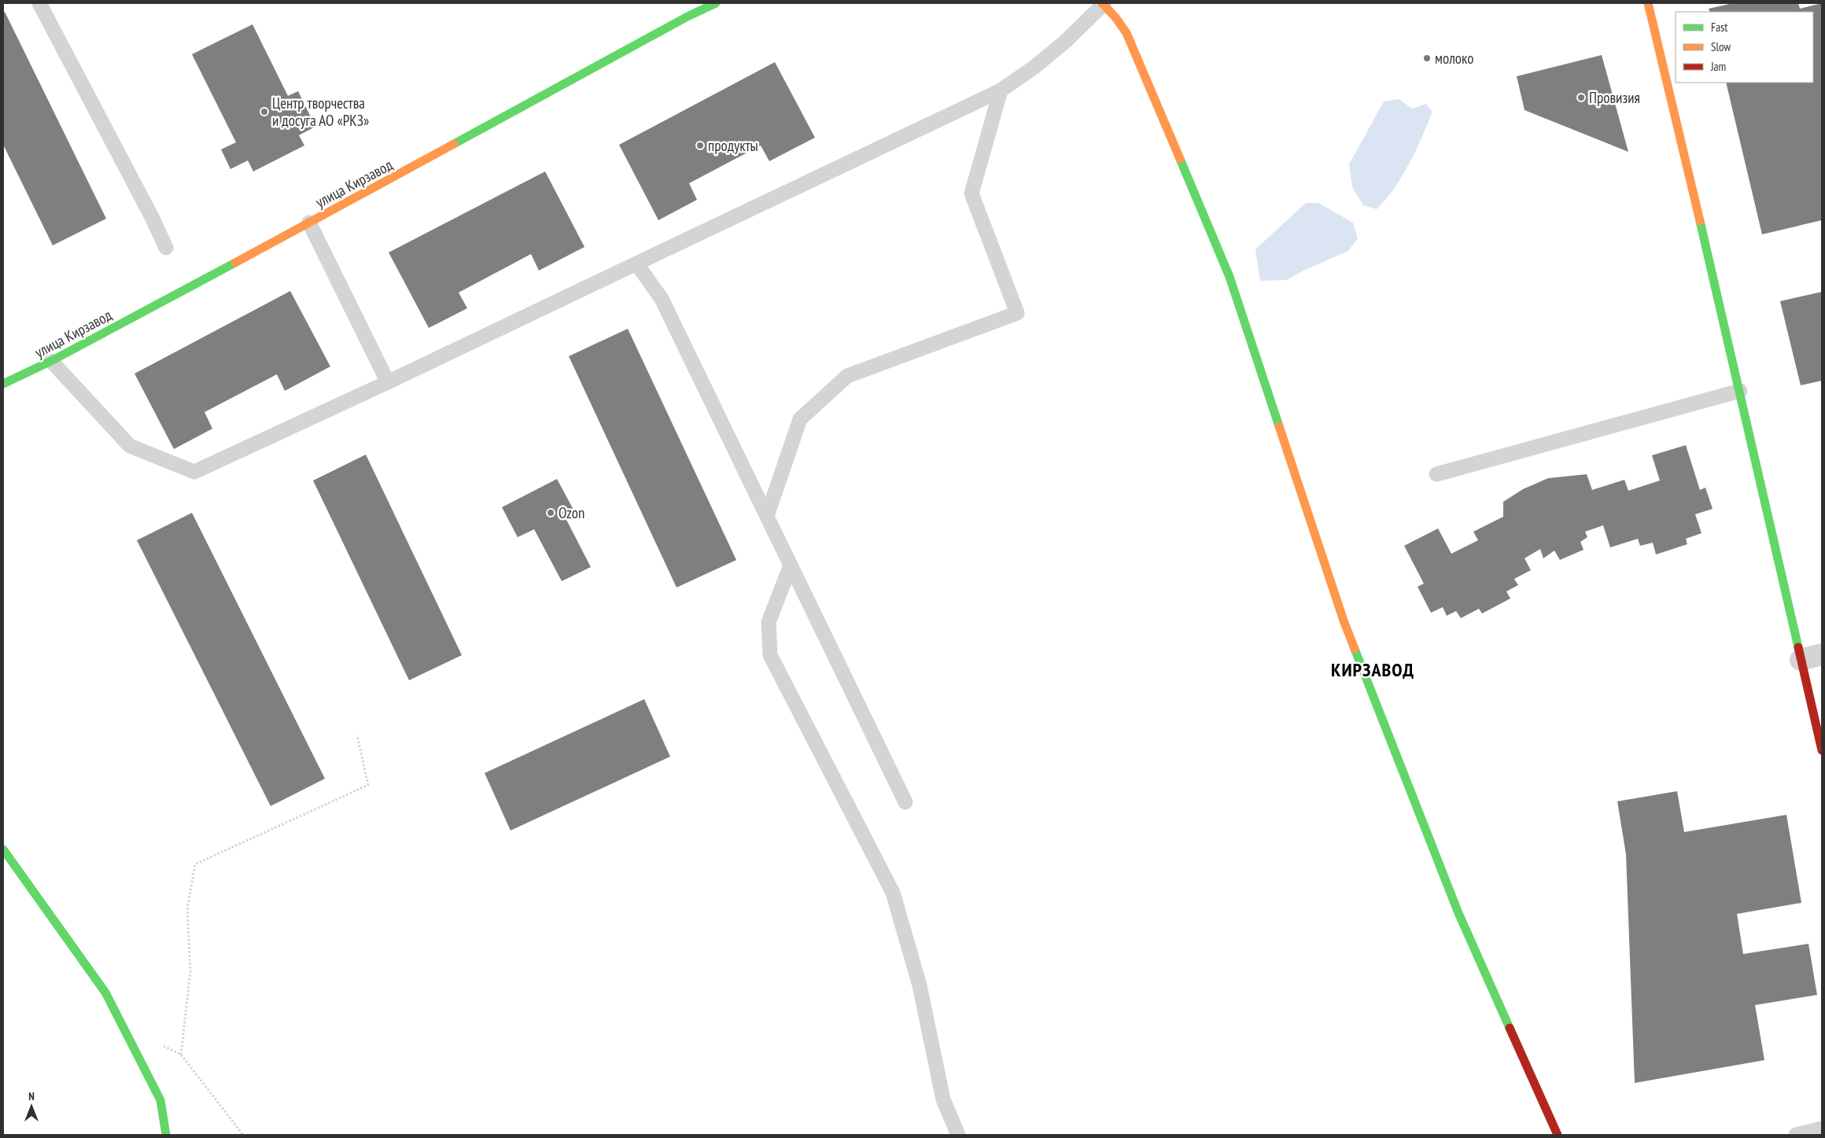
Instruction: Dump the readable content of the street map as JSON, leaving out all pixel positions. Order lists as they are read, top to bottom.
{
  "streets": {
    "street": ["улица Кирзавод"]
  },
  "districts": ["КИРЗАВОД"],
  "places": [
    "молоко",
    "Провизия",
    "Центр творчества и досуга АО «РКЗ»",
    "продукты",
    "Ozon"
  ],
  "legend": ["Fast", "Slow", "Jam"],
  "north": "top"
}
